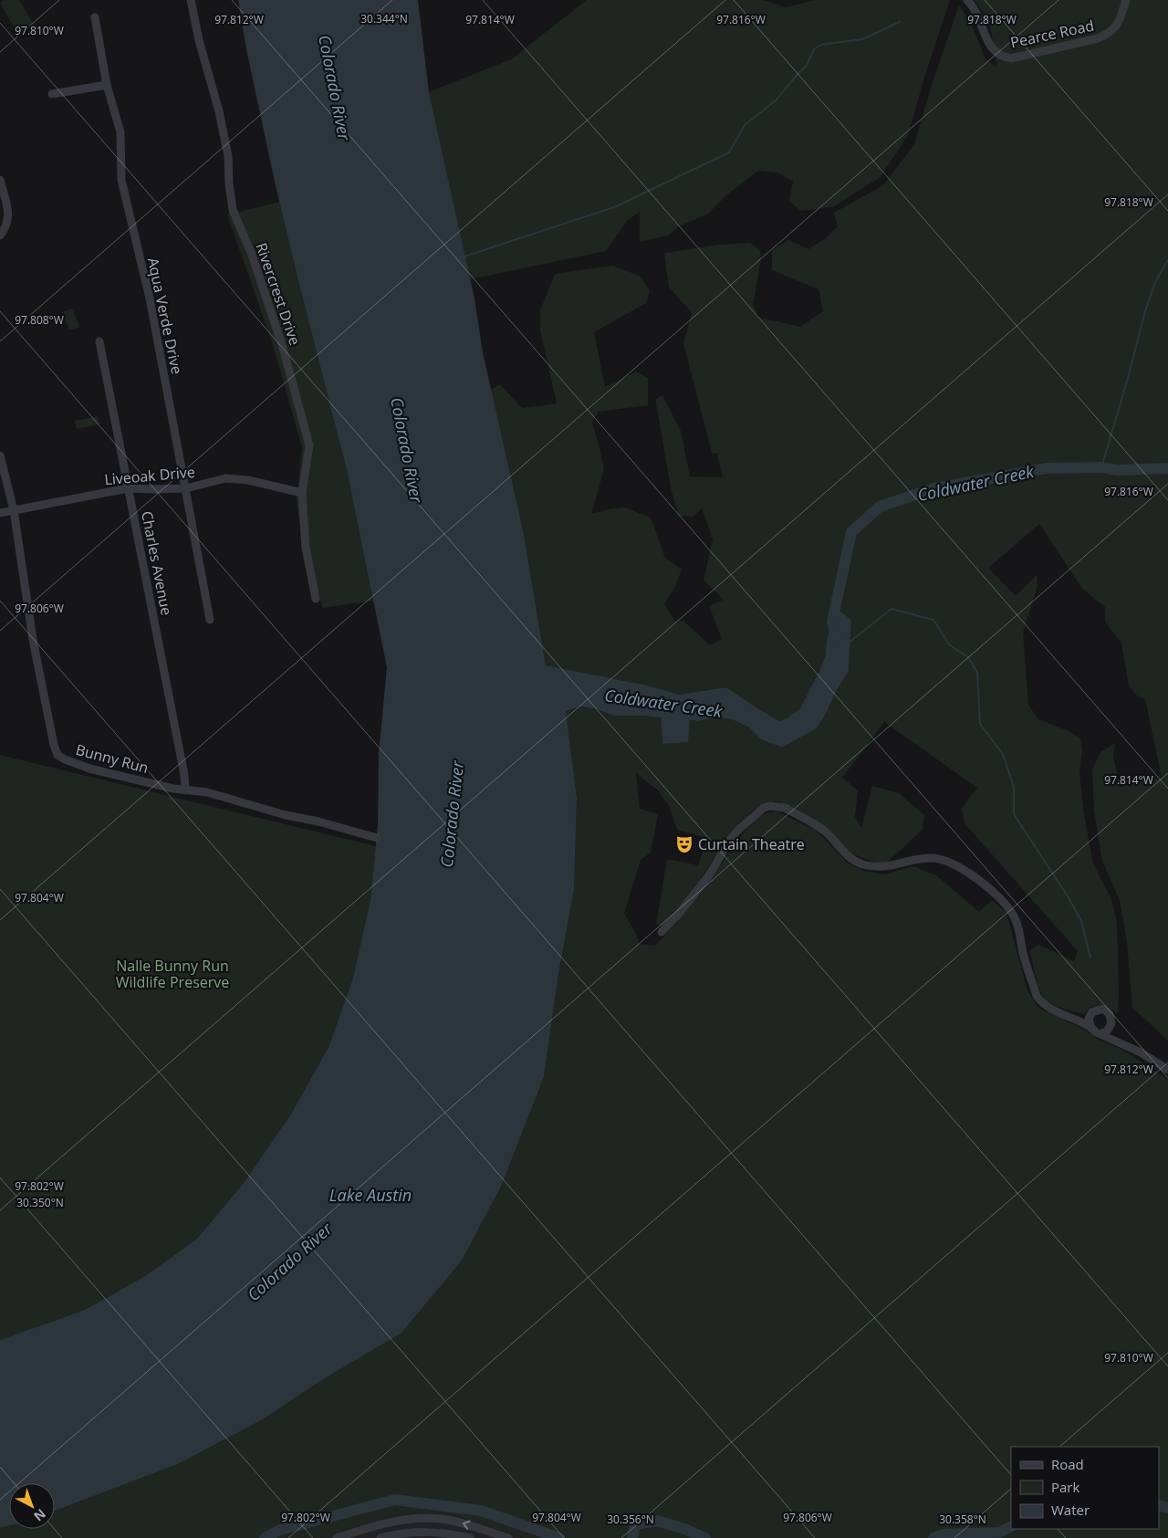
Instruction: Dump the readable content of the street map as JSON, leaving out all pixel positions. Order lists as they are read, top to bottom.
{
  "streets": {
    "street": [
      "Pearce Road",
      "Rivercrest Drive",
      "Aqua Verde Drive",
      "Liveoak Drive",
      "Charles Avenue",
      "Bunny Run"
    ]
  },
  "crossings": [
    ["Rivercrest Drive", "Liveoak Drive"],
    ["Aqua Verde Drive", "Liveoak Drive"],
    ["Liveoak Drive", "Charles Avenue"],
    ["Liveoak Drive", "Bunny Run"],
    ["Charles Avenue", "Bunny Run"]
  ],
  "water": ["Colorado River", "Coldwater Creek", "Lake Austin"],
  "parks": ["Nalle Bunny Run Wildlife Preserve"],
  "places": {
    "theatre": ["Curtain Theatre"]
  },
  "legend": ["Road", "Park", "Water"],
  "north": "bottom right",
  "coordinates": [
    "30.344°N",
    "97.812°W",
    "97.814°W",
    "97.818°W",
    "97.816°W",
    "97.810°W",
    "97.808°W",
    "97.806°W",
    "97.804°W",
    "97.802°W",
    "30.350°N",
    "30.356°N",
    "30.358°N"
  ]
}
